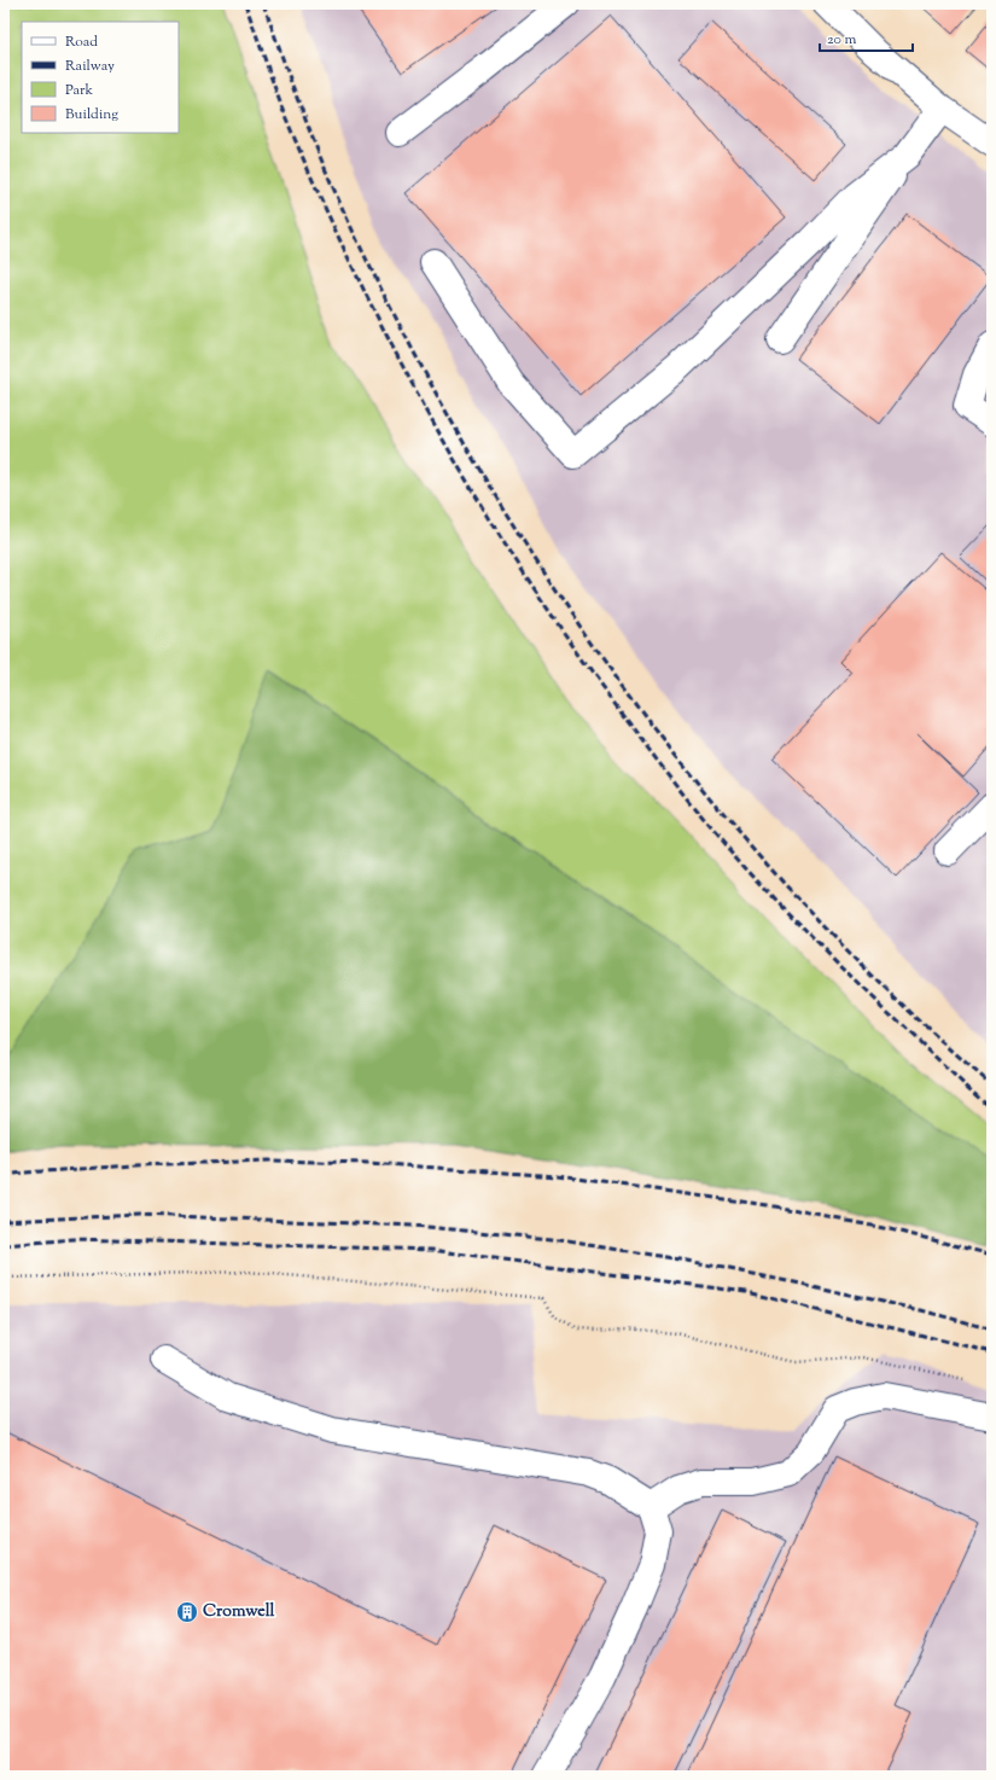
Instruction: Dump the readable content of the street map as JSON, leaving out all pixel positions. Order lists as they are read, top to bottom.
{
  "places": {
    "building": ["Cromwell"]
  },
  "legend": [
    "Road",
    "Railway",
    "Park",
    "Building"
  ],
  "scale_bar": "20 m"
}
